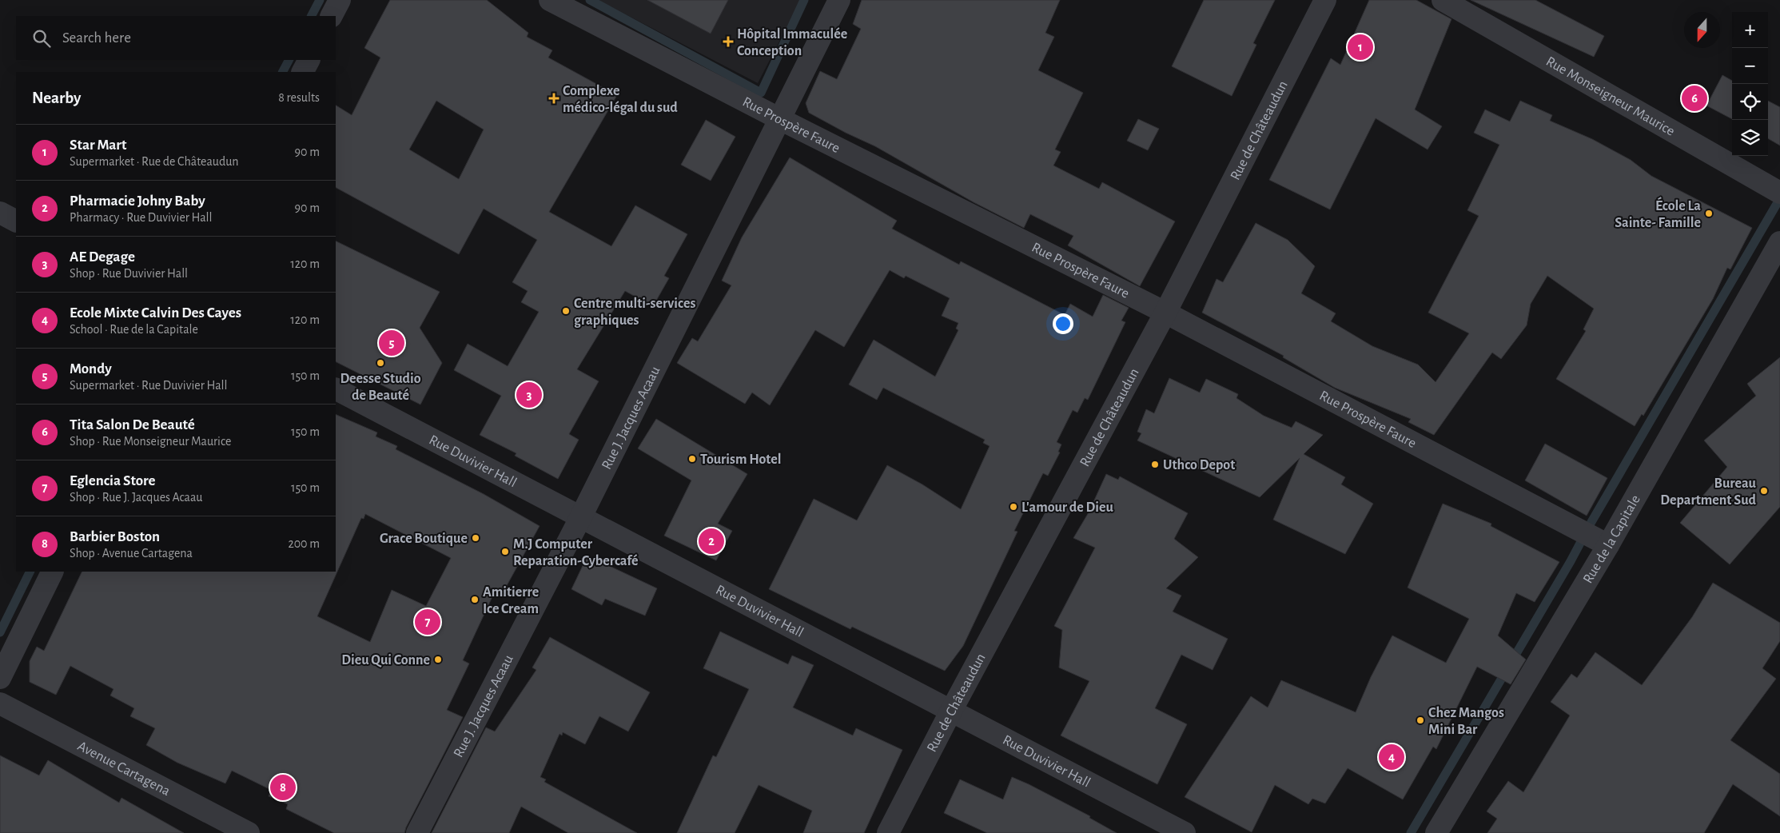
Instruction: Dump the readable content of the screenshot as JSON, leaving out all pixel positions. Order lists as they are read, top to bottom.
{
  "streets": {
    "street": [
      "Rue Monseigneur Maurice",
      "Rue Prospère Faure",
      "Rue de Châteaudun",
      "Rue J. Jacques Acaau",
      "Rue Duvivier Hall",
      "Rue de la Capitale",
      "Avenue Cartagena"
    ]
  },
  "crossings": [
    ["Rue Prospère Faure", "Rue de Châteaudun"],
    ["Rue Prospère Faure", "Rue J. Jacques Acaau"],
    ["Rue Prospère Faure", "Rue de la Capitale"],
    ["Rue de Châteaudun", "Rue Duvivier Hall"],
    ["Rue J. Jacques Acaau", "Rue Duvivier Hall"]
  ],
  "places": {
    "health": ["Hôpital Immaculée Conception", "Complexe médico-légal du sud"],
    "other": [
      "École La Sainte- Famille",
      "Centre multi-services graphiques",
      "Deesse Studio de Beauté",
      "Tourism Hotel",
      "Uthco Depot",
      "Bureau Department Sud",
      "L'amour de Dieu",
      "Grace Boutique",
      "M.J Computer Reparation-Cybercafé",
      "Amitierre Ice Cream",
      "Dieu Qui Conne",
      "Chez Mangos Mini Bar"
    ]
  },
  "north": "bottom",
  "page": {
    "map_buttons": ["+", "−"],
    "search": "Search here",
    "pins": [
      "1",
      "6",
      "5",
      "3",
      "2",
      "7",
      "4",
      "8"
    ],
    "heading": ["Nearby", "8 results"],
    "list": [
      {
        "mark": "1",
        "name": "Star Mart",
        "note": "Supermarket · Rue de Châteaudun",
        "value": "90 m"
      },
      {
        "mark": "2",
        "name": "Pharmacie Johny Baby",
        "note": "Pharmacy · Rue Duvivier Hall",
        "value": "90 m"
      },
      {
        "mark": "3",
        "name": "AE Degage",
        "note": "Shop · Rue Duvivier Hall",
        "value": "120 m"
      },
      {
        "mark": "4",
        "name": "Ecole Mixte Calvin Des Cayes",
        "note": "School · Rue de la Capitale",
        "value": "120 m"
      },
      {
        "mark": "5",
        "name": "Mondy",
        "note": "Supermarket · Rue Duvivier Hall",
        "value": "150 m"
      },
      {
        "mark": "6",
        "name": "Tita Salon De Beauté",
        "note": "Shop · Rue Monseigneur Maurice",
        "value": "150 m"
      },
      {
        "mark": "7",
        "name": "Eglencia Store",
        "note": "Shop · Rue J. Jacques Acaau",
        "value": "150 m"
      },
      {
        "mark": "8",
        "name": "Barbier Boston",
        "note": "Shop · Avenue Cartagena",
        "value": "200 m"
      }
    ]
  }
}
